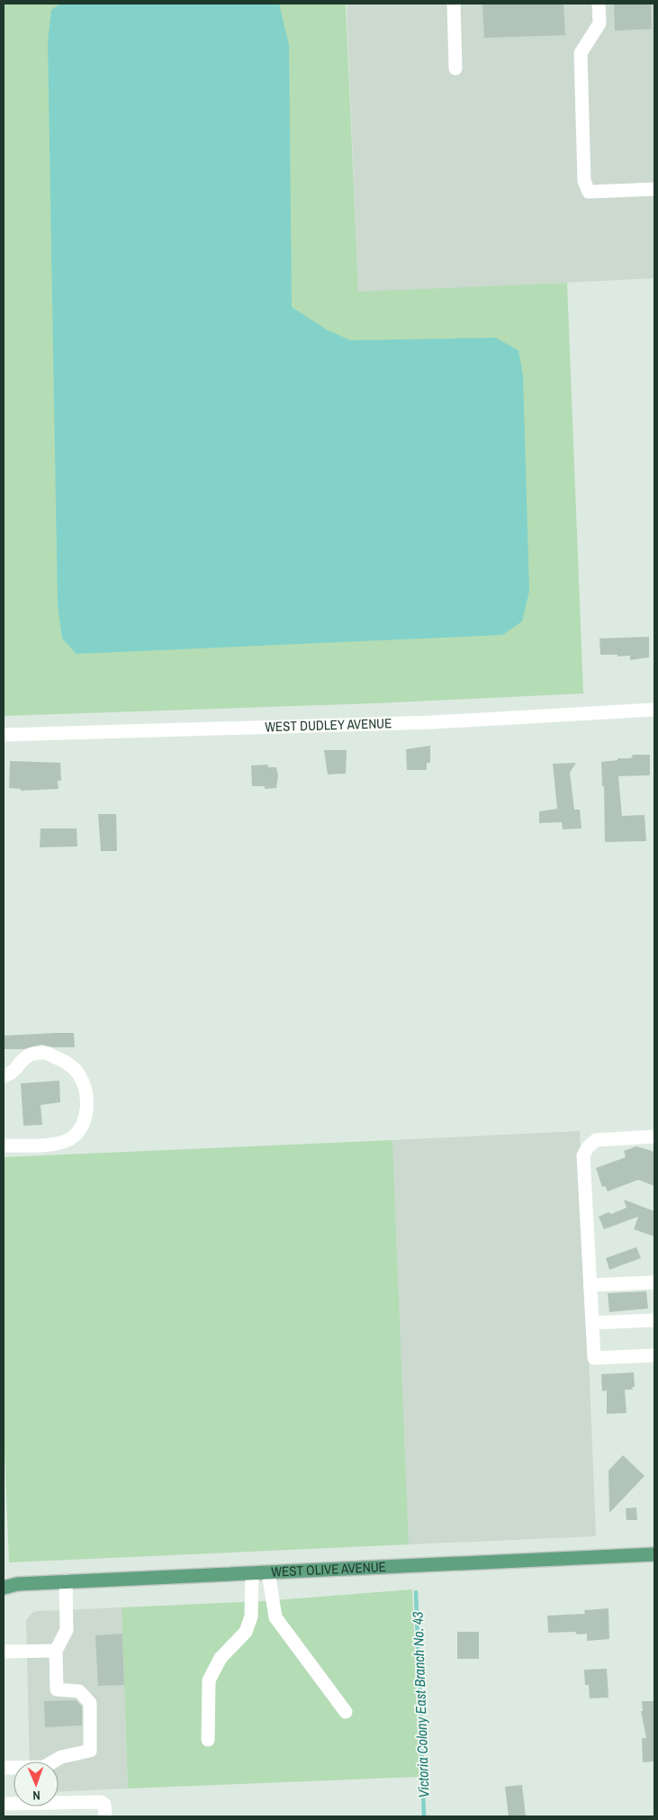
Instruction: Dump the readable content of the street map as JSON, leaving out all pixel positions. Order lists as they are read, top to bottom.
{
  "streets": {
    "main road": ["WEST OLIVE AVENUE"],
    "street": ["WEST DUDLEY AVENUE"]
  },
  "water": ["Victoria Colony East Branch No. 43"],
  "north": "bottom"
}
